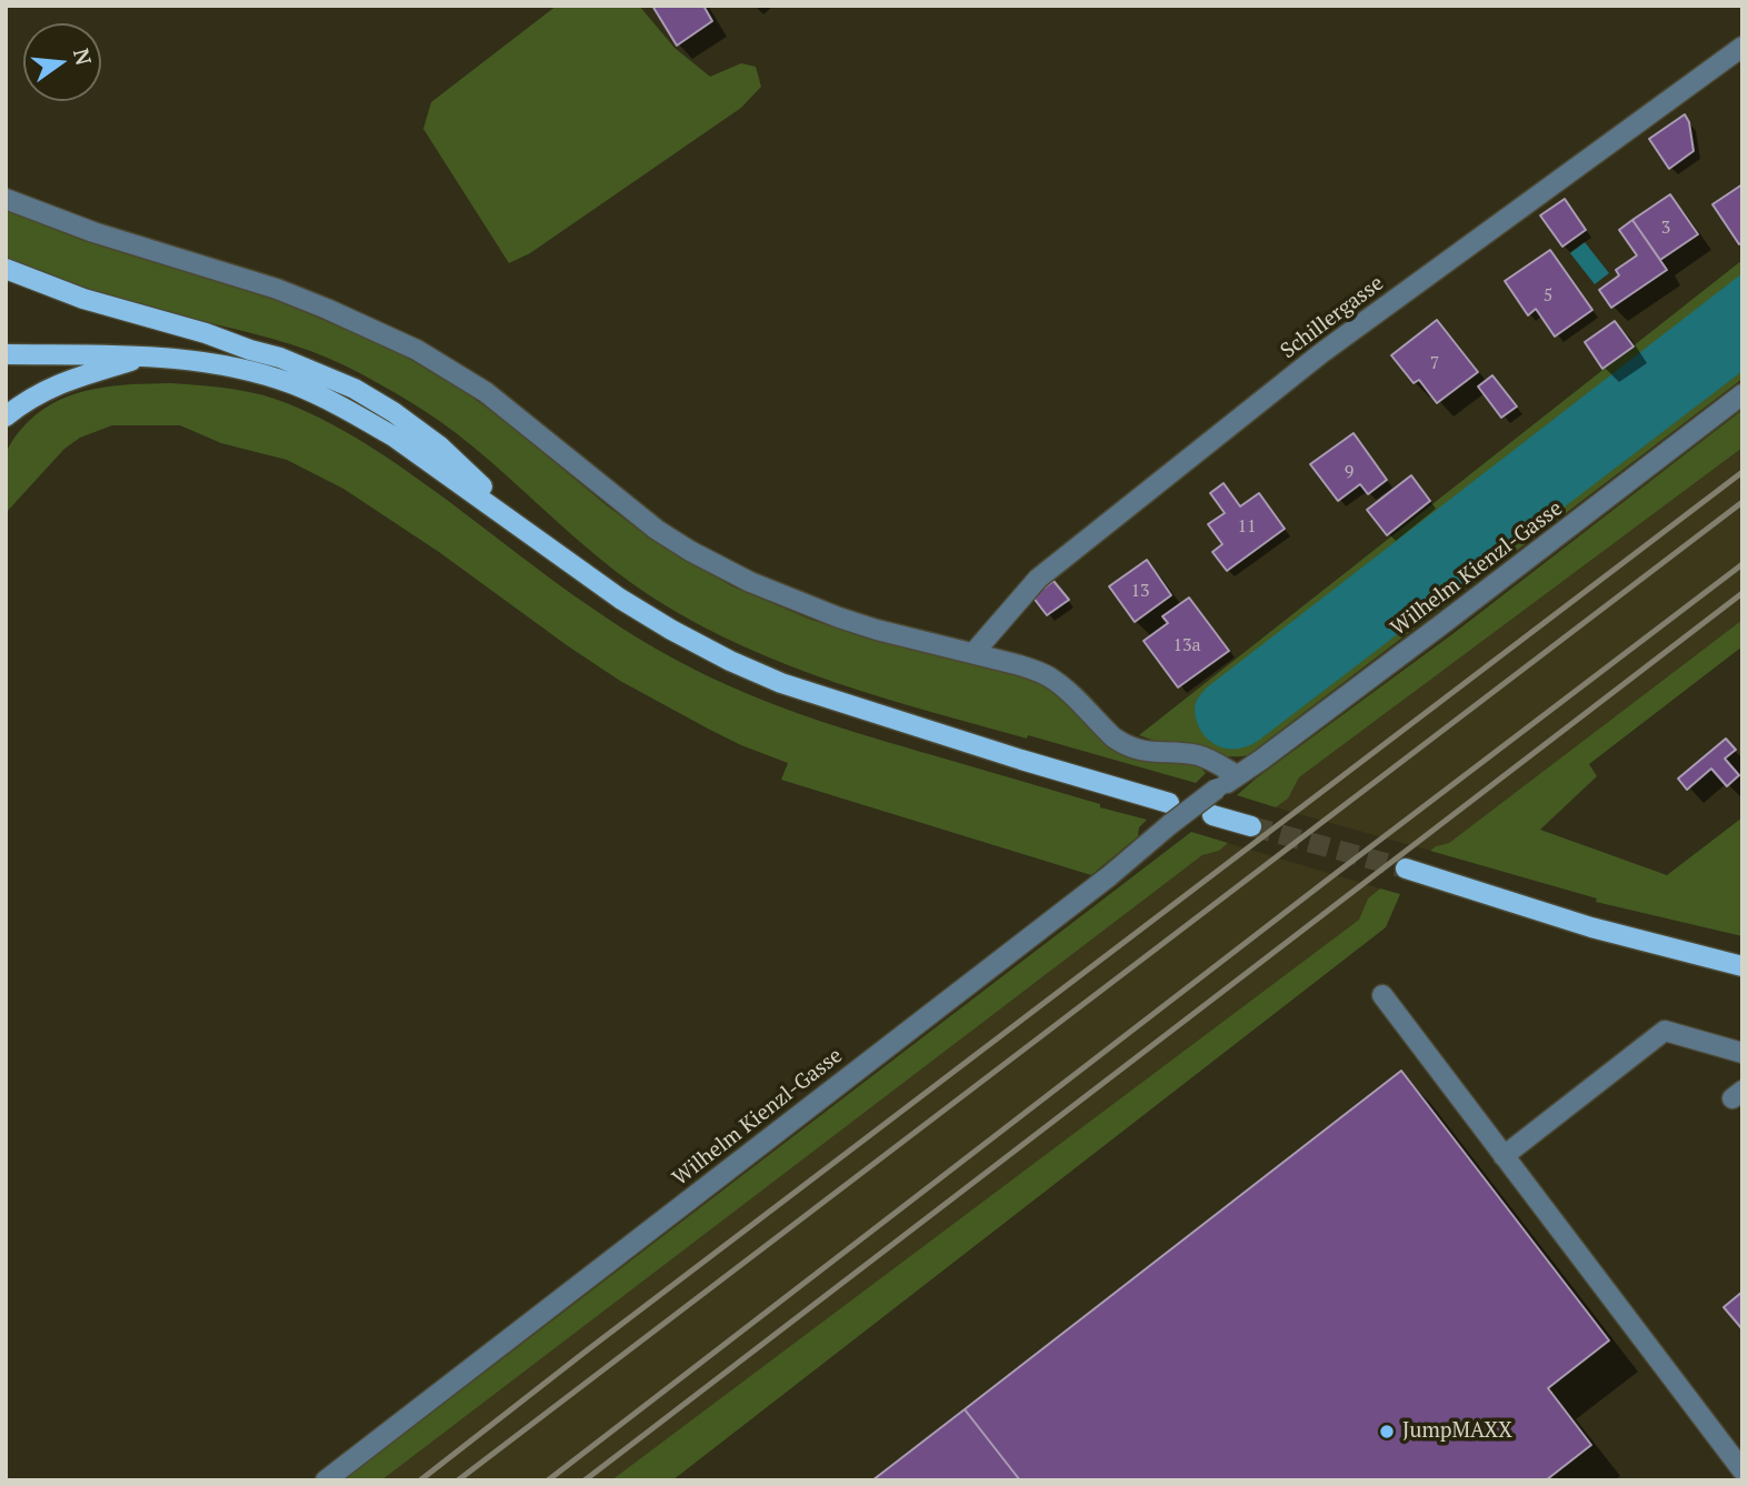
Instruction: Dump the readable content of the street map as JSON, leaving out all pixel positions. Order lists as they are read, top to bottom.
{
  "streets": {
    "street": ["Schillergasse", "Wilhelm Kienzl-Gasse"]
  },
  "places": ["JumpMAXX"],
  "house_numbers": [
    "3",
    "5",
    "7",
    "9",
    "11",
    "13",
    "13a"
  ],
  "north": "right"
}
